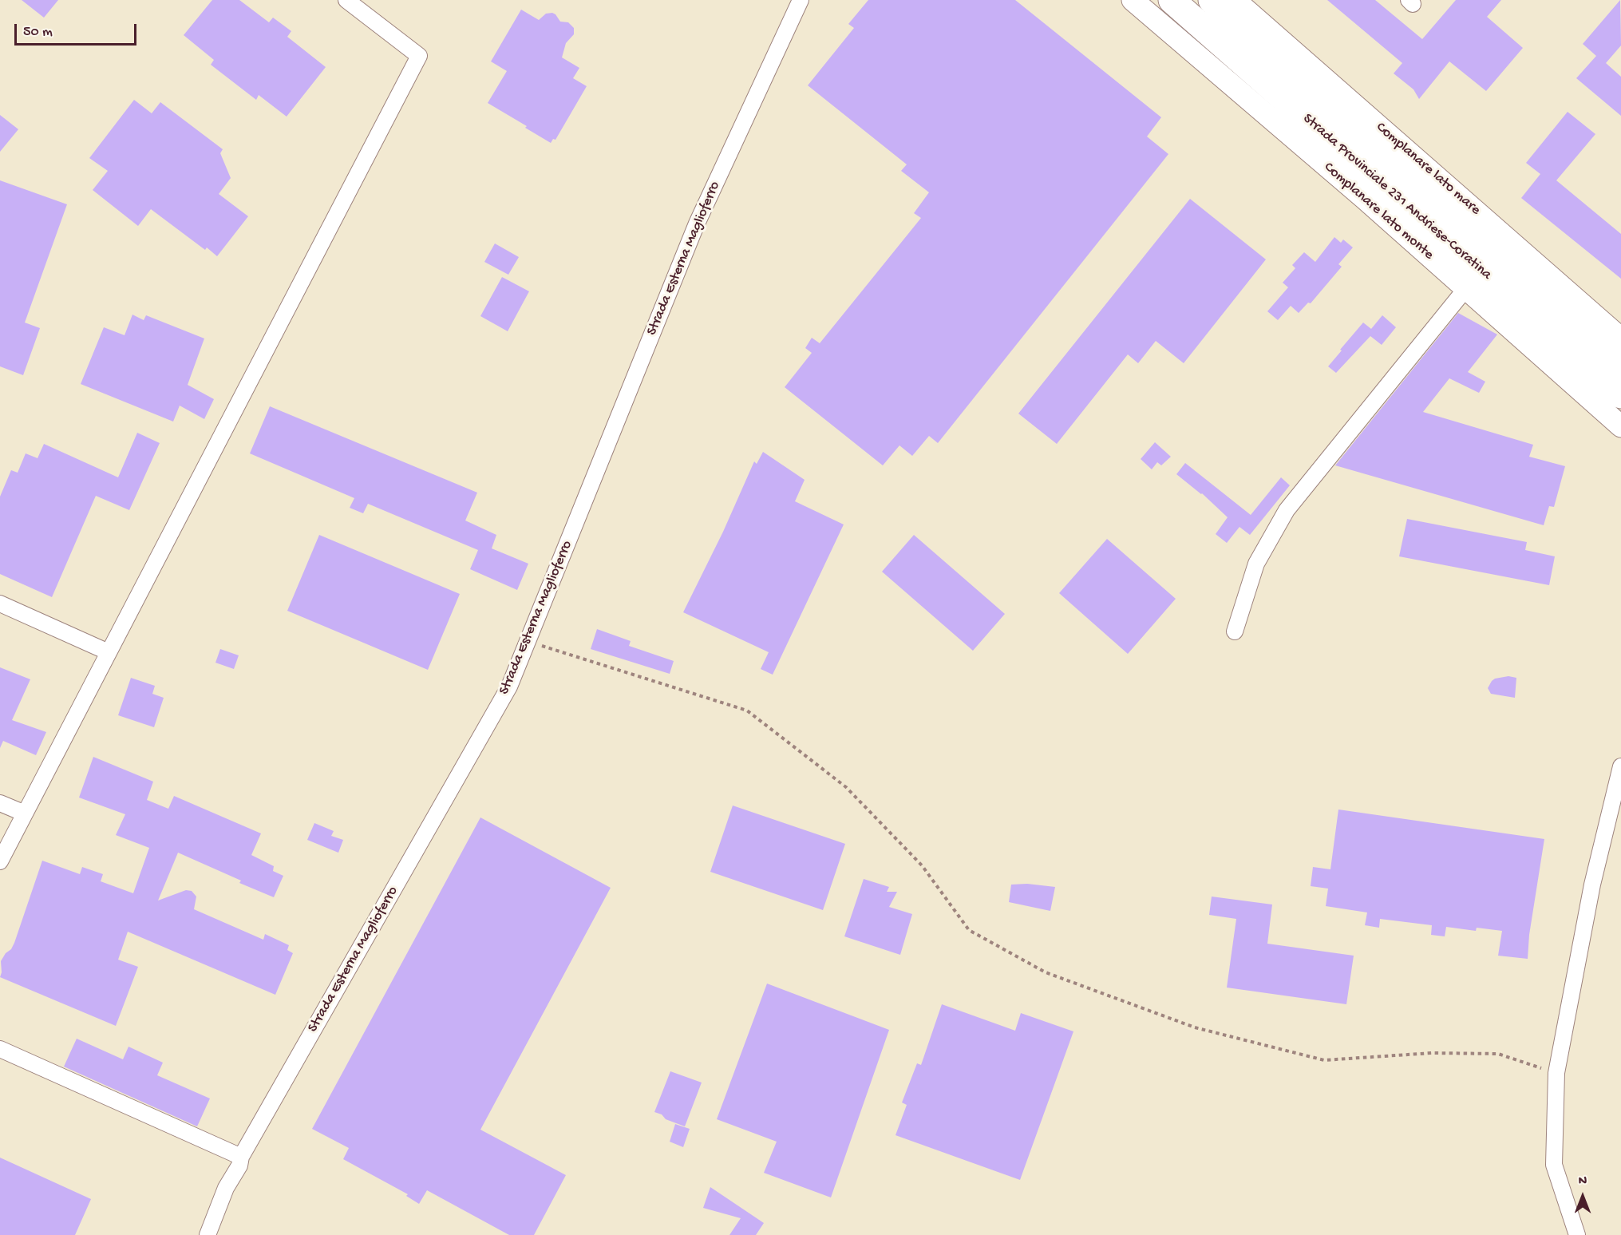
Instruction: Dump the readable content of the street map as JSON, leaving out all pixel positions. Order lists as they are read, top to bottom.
{
  "streets": {
    "highway": ["Strada Provinciale 231 Andriese-Coratina"],
    "street": ["Complanare lato mare", "Complanare lato monte", "Strada Esterna Maglioferro"]
  },
  "scale_bar": "50 m",
  "north": "top"
}
